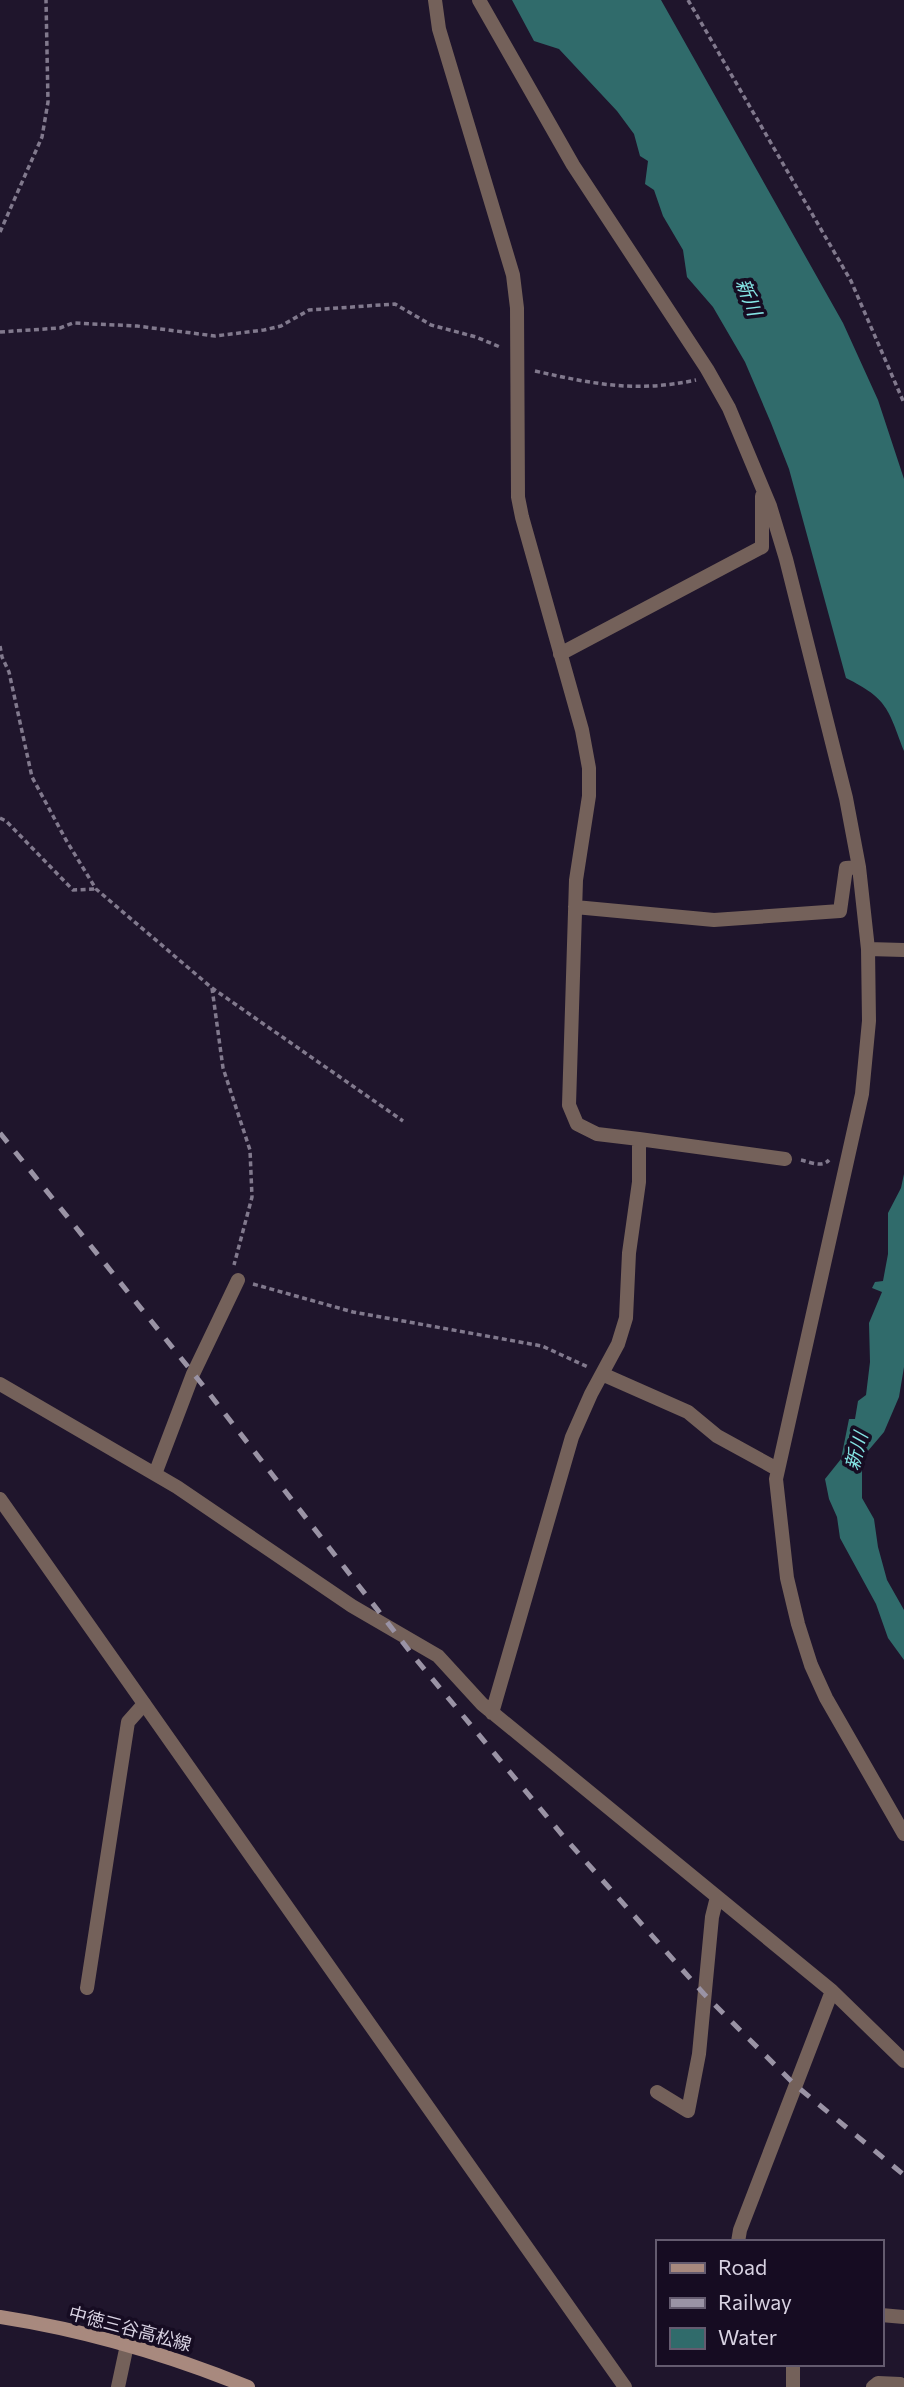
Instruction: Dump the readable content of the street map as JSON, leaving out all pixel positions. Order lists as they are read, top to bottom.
{
  "streets": {
    "main road": ["中徳三谷高松線"]
  },
  "water": ["新川"],
  "legend": ["Road", "Railway", "Water"]
}
